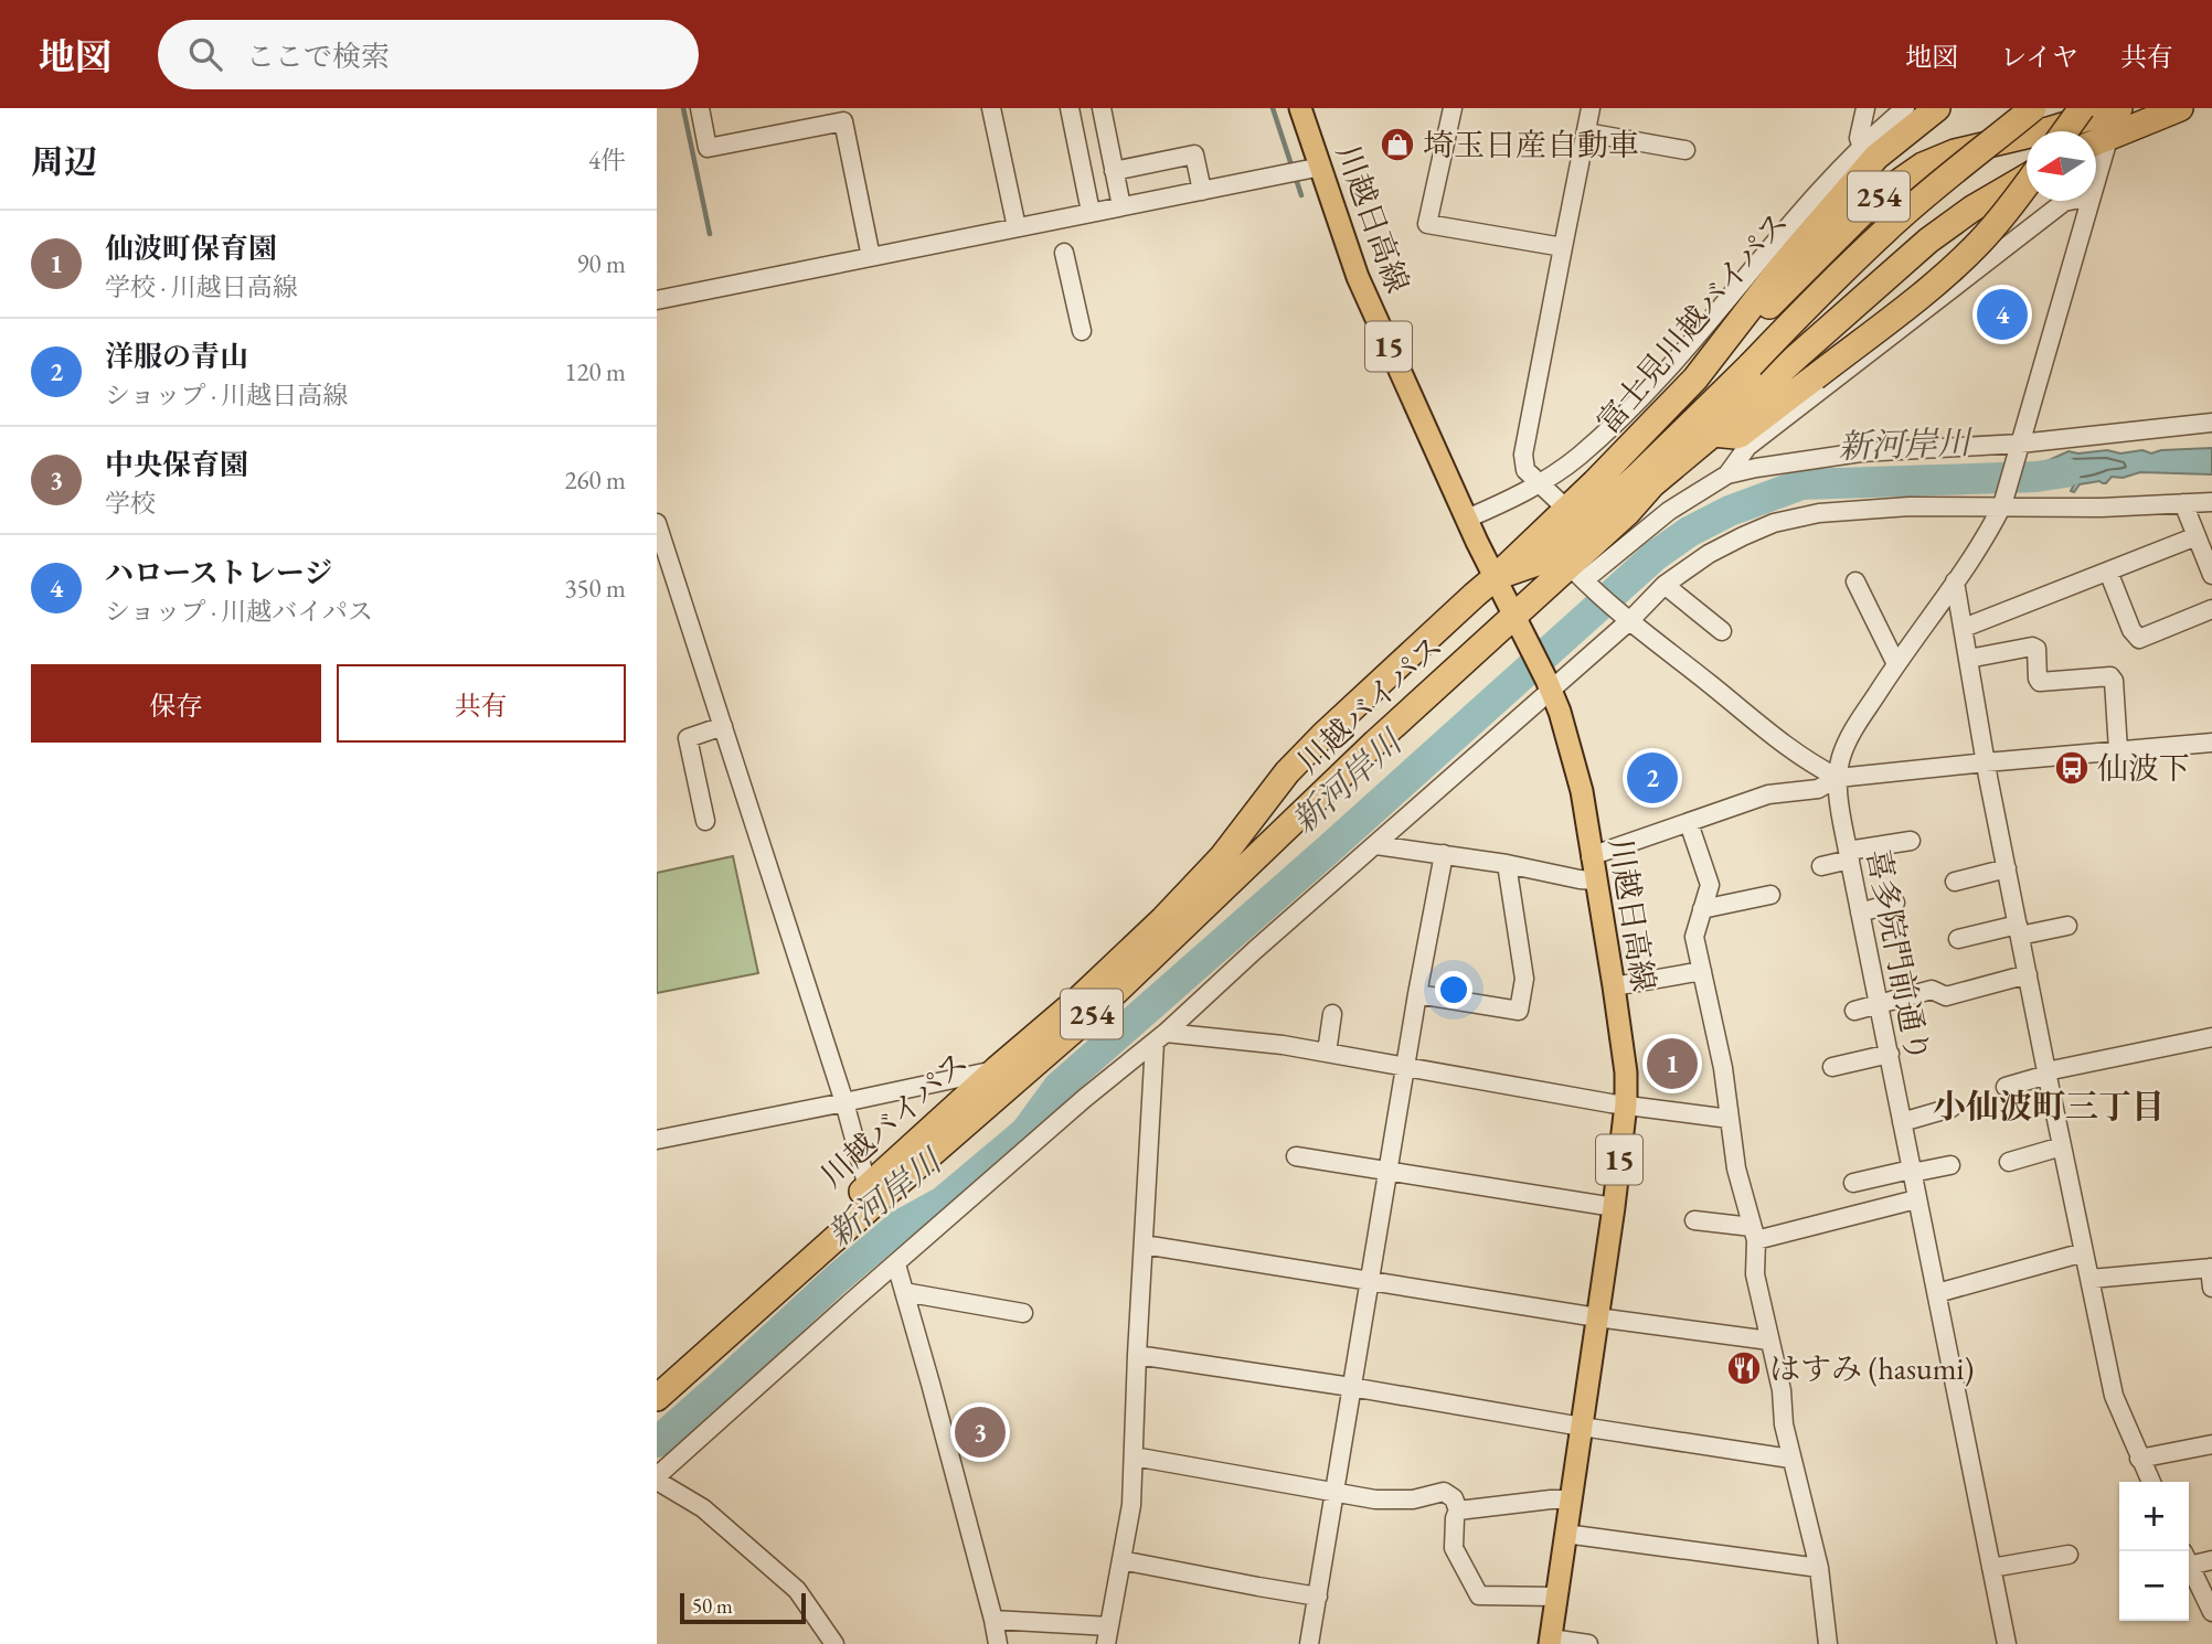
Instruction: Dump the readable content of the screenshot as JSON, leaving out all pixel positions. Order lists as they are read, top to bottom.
{
  "streets": {
    "highway": ["254", "富士見川越バイパス", "川越バイパス"],
    "main road": ["川越日高線", "15"],
    "street": ["喜多院門前通り"]
  },
  "crossings": [
    ["254", "富士見川越バイパス"],
    ["254", "川越バイパス"],
    ["川越日高線", "富士見川越バイパス"],
    ["川越日高線", "川越バイパス"],
    ["富士見川越バイパス", "川越バイパス"]
  ],
  "districts": ["小仙波町三丁目"],
  "water": ["新河岸川"],
  "places": {
    "shop": ["埼玉日産自動車"],
    "bus stop": ["仙波下"],
    "restaurant": ["はすみ (hasumi)"]
  },
  "scale_bar": "50 m",
  "north": "left",
  "page": {
    "header": "地図",
    "search": "ここで検索",
    "nav": ["地図", "レイヤ", "共有"],
    "heading": ["周辺", "4件"],
    "list": [
      {
        "mark": "1",
        "name": "仙波町保育園",
        "note": "学校 · 川越日高線",
        "value": "90 m"
      },
      {
        "mark": "2",
        "name": "洋服の青山",
        "note": "ショップ · 川越日高線",
        "value": "120 m"
      },
      {
        "mark": "3",
        "name": "中央保育園",
        "note": "学校",
        "value": "260 m"
      },
      {
        "mark": "4",
        "name": "ハローストレージ",
        "note": "ショップ · 川越バイパス",
        "value": "350 m"
      }
    ],
    "pins": [
      "4",
      "2",
      "1",
      "3"
    ],
    "buttons": ["保存", "共有"],
    "map_buttons": ["+", "−"],
    "scale": "50 m"
  }
}
